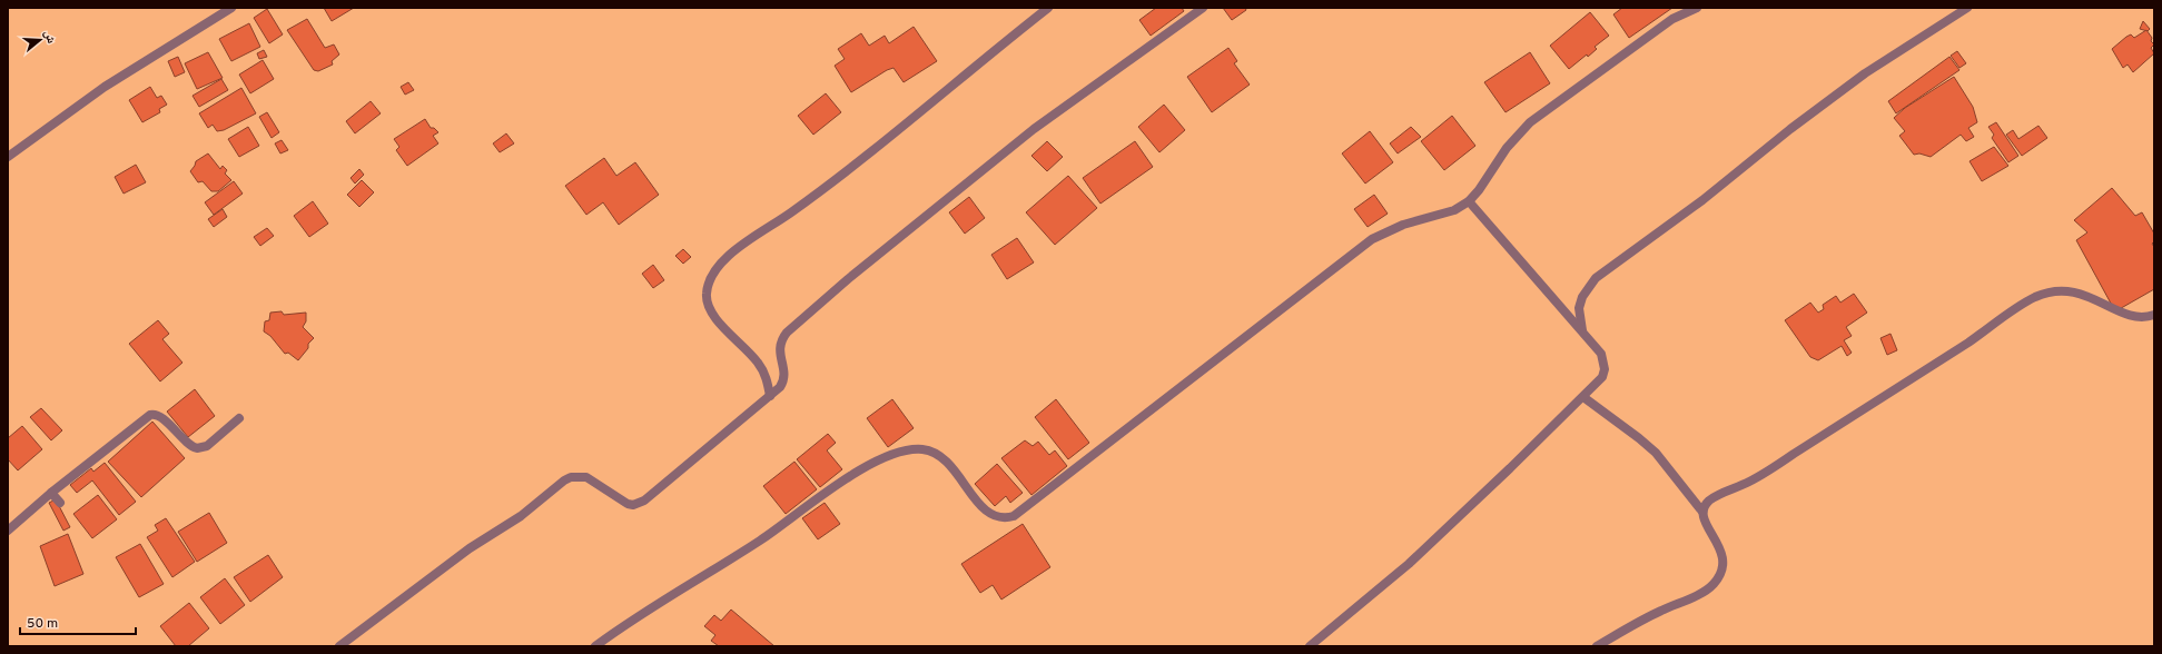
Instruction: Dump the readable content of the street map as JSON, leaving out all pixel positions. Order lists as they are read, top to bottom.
{
  "scale_bar": "50 m",
  "north": "right"
}
